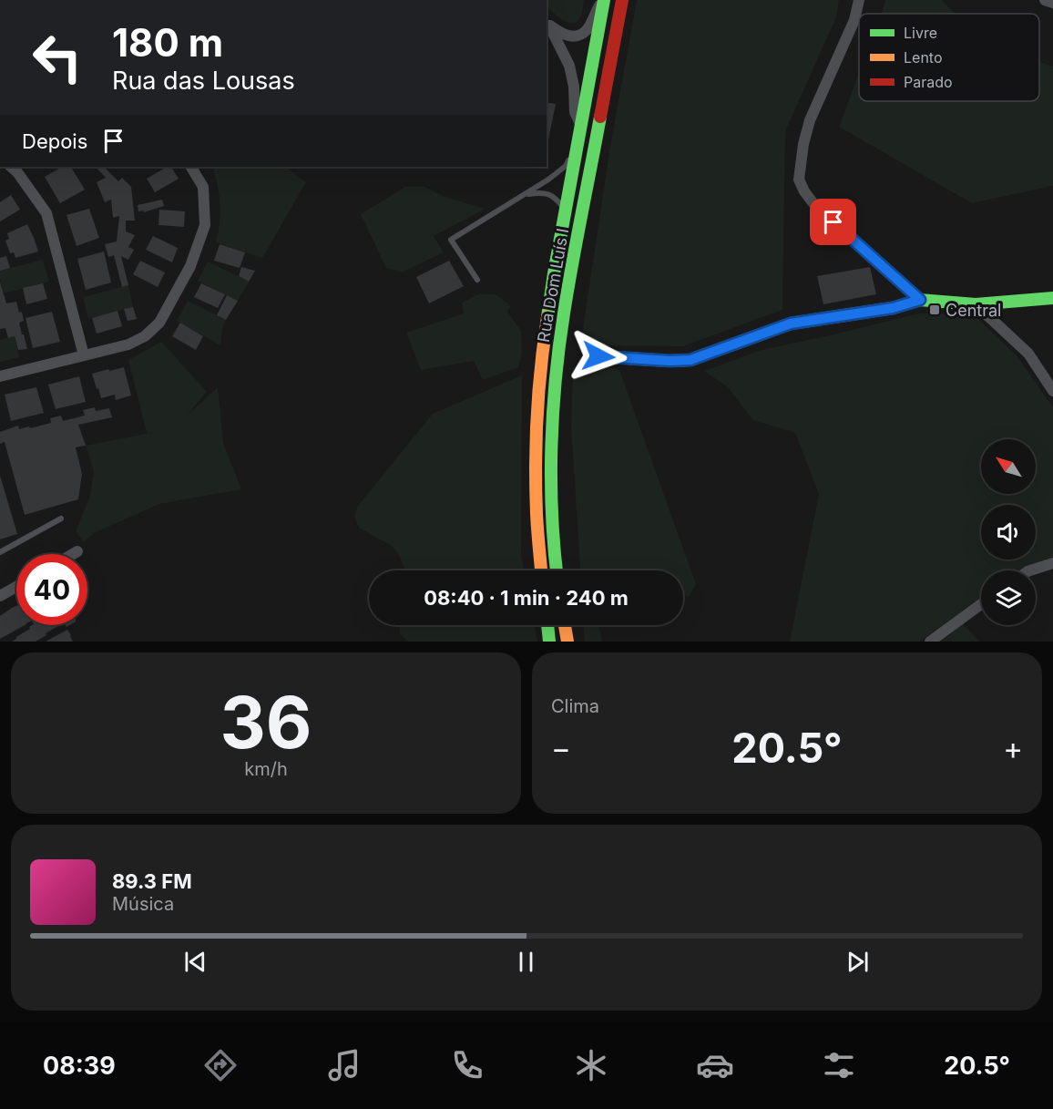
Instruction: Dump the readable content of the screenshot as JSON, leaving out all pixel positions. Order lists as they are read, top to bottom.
{
  "streets": {
    "main road": ["Rua Dom Luís I"]
  },
  "places": {
    "transit": ["Central"]
  },
  "legend": ["Livre", "Lento", "Parado"],
  "north": "top left",
  "page": {
    "turn": ["180 m", "Rua das Lousas"],
    "then": "Depois",
    "limit": "40",
    "trip": "08:40 · 1 min · 240 m",
    "tile": [
      ["36", "km/h"],
      "Clima"
    ],
    "heat": ["−", "20.5°", "+"],
    "song": ["89.3 FM", "Música"],
    "tabs": ["08:39", "20.5°"]
  }
}
